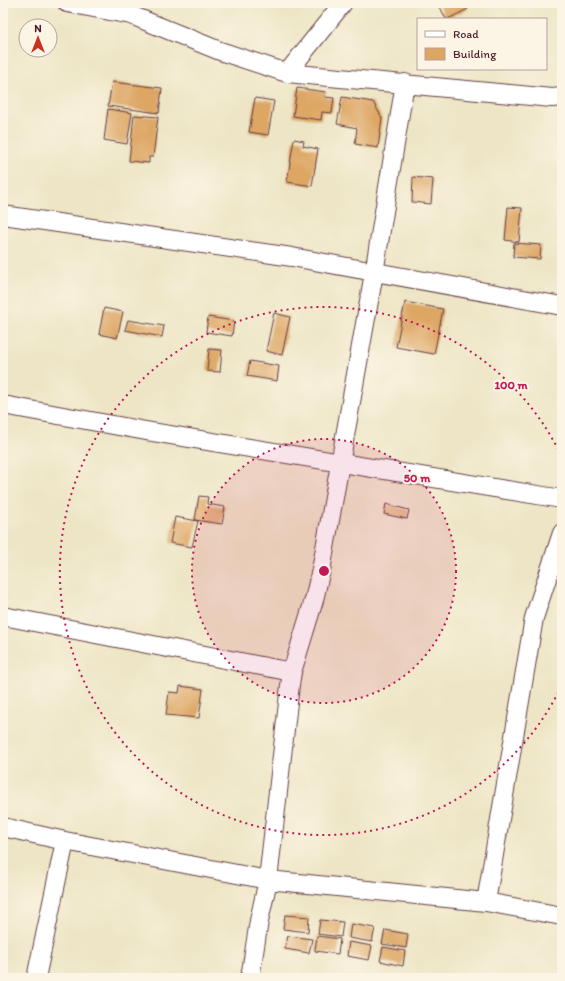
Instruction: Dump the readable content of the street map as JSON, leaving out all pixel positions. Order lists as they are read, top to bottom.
{
  "legend": ["Road", "Building"],
  "north": "top",
  "rings": ["100 m", "50 m"]
}
